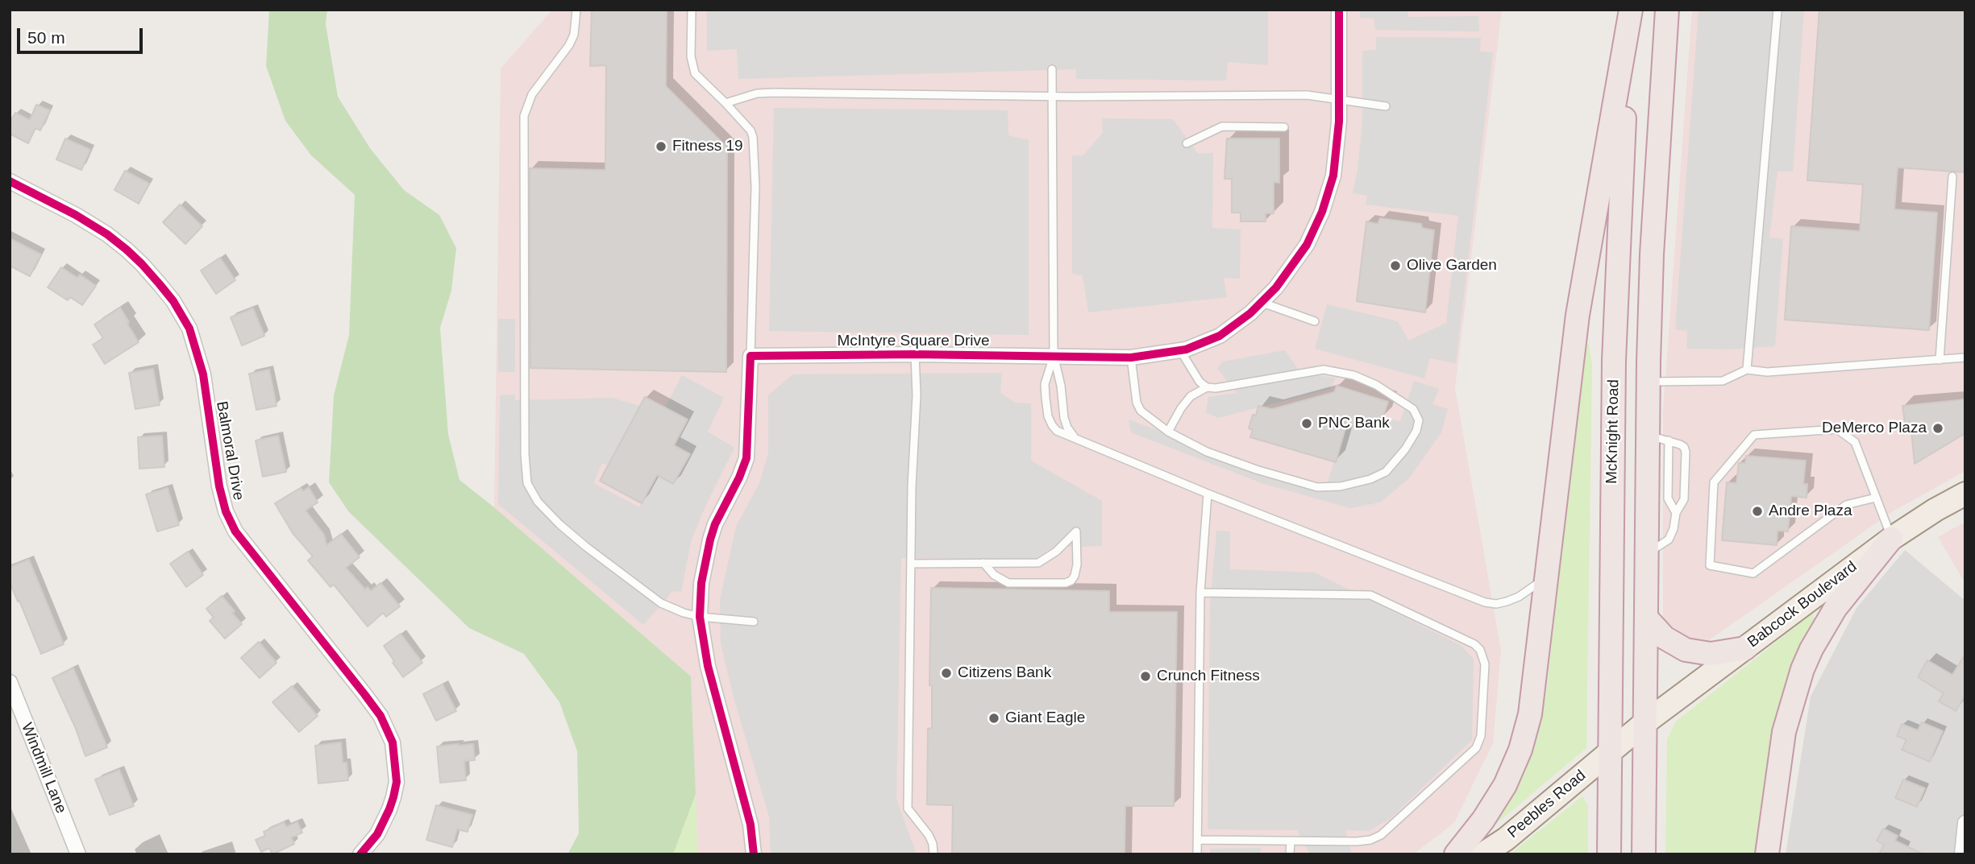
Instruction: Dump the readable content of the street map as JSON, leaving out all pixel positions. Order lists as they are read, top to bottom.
{
  "streets": {
    "highway": ["McKnight Road"],
    "main road": ["Babcock Boulevard", "Peebles Road"],
    "street": ["McIntyre Square Drive", "Balmoral Drive", "Windmill Lane"]
  },
  "crossings": [
    ["McKnight Road", "Babcock Boulevard"],
    ["McKnight Road", "Peebles Road"],
    ["Babcock Boulevard", "Peebles Road"]
  ],
  "places": [
    "Fitness 19",
    "Olive Garden",
    "PNC Bank",
    "DeMerco Plaza",
    "Andre Plaza",
    "Citizens Bank",
    "Crunch Fitness",
    "Giant Eagle"
  ],
  "scale_bar": "50 m"
}
